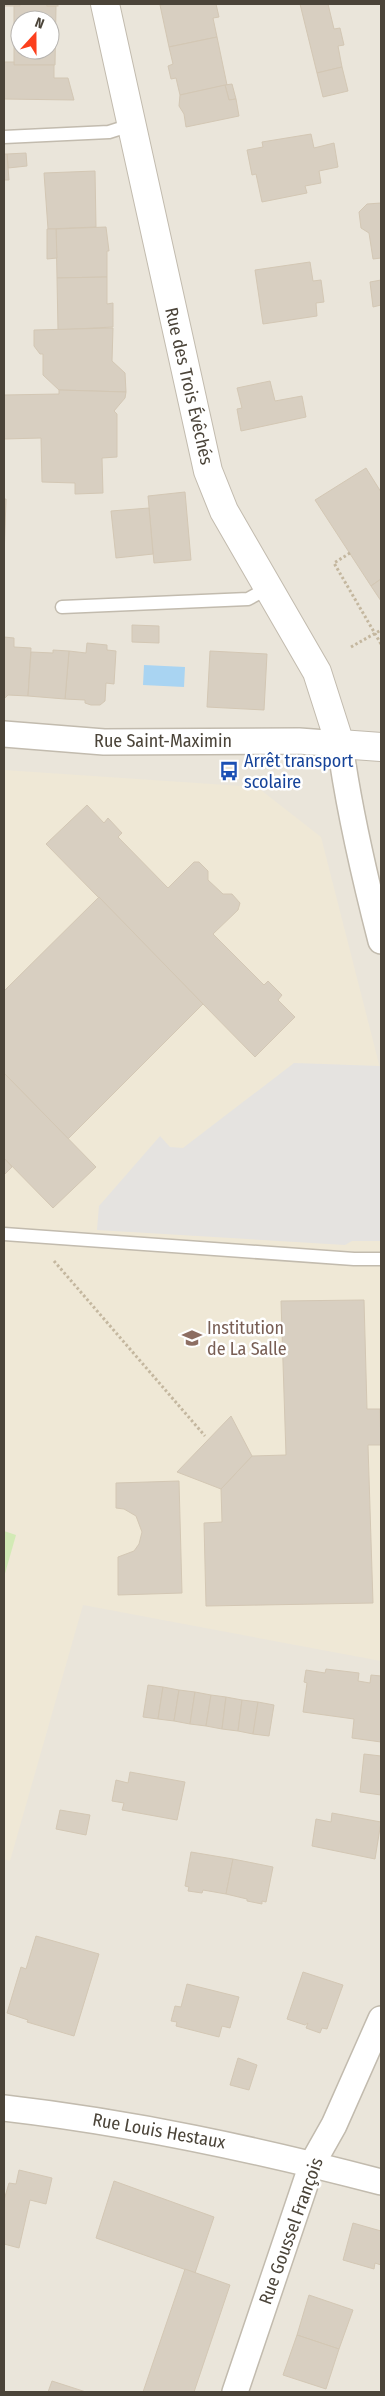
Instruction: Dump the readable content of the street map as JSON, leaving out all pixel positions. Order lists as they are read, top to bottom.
{
  "streets": {
    "street": [
      "Rue des Trois Évêchés",
      "Rue Saint-Maximin",
      "Rue Louis Hestaux",
      "Rue Goussel François"
    ]
  },
  "crossings": [
    ["Rue des Trois Évêchés", "Rue Saint-Maximin"],
    ["Rue Louis Hestaux", "Rue Goussel François"]
  ],
  "places": {
    "bus stop": ["Arrêt transport scolaire"],
    "school or university": ["Institution de La Salle"]
  },
  "north": "top"
}
